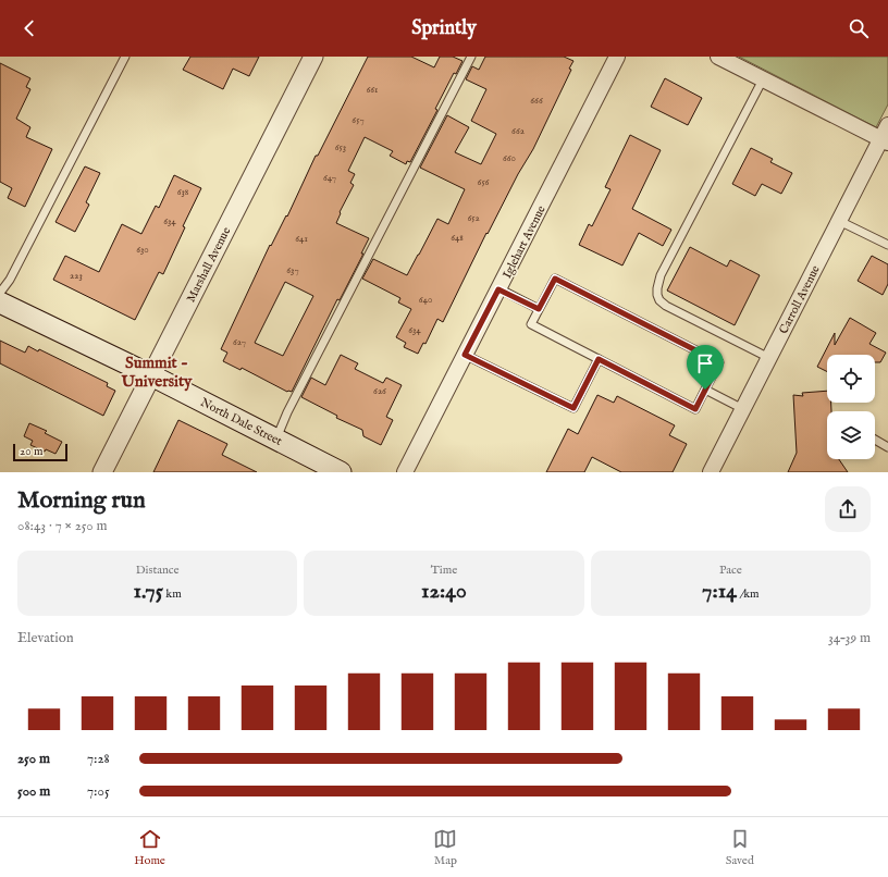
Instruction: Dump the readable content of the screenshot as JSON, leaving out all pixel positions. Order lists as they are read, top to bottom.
{
  "streets": {
    "main road": ["North Dale Street"],
    "street": ["Iglehart Avenue", "Marshall Avenue", "Carroll Avenue"]
  },
  "crossings": [
    ["Marshall Avenue", "North Dale Street"]
  ],
  "districts": ["Summit - University"],
  "house_numbers": [
    "661",
    "666",
    "657",
    "662",
    "653",
    "660",
    "647",
    "656",
    "638",
    "652",
    "634",
    "648",
    "641",
    "630",
    "637",
    "223",
    "640",
    "634",
    "627",
    "626"
  ],
  "scale_bar": "20 m",
  "page": {
    "header": "Sprintly",
    "scale": "20 m",
    "heading": ["Morning run", "08:43 · 7 × 250 m"],
    "stats": [
      ["Distance", "1.75 km"],
      ["Time", "12:40"],
      ["Pace", "7:14 /km"]
    ],
    "chart": ["Elevation", "34–39 m"],
    "list": [
      {
        "name": "250 m",
        "note": "7:28"
      },
      {
        "name": "500 m",
        "note": "7:05"
      }
    ],
    "tabs": ["Home", "Map", "Saved"]
  }
}
